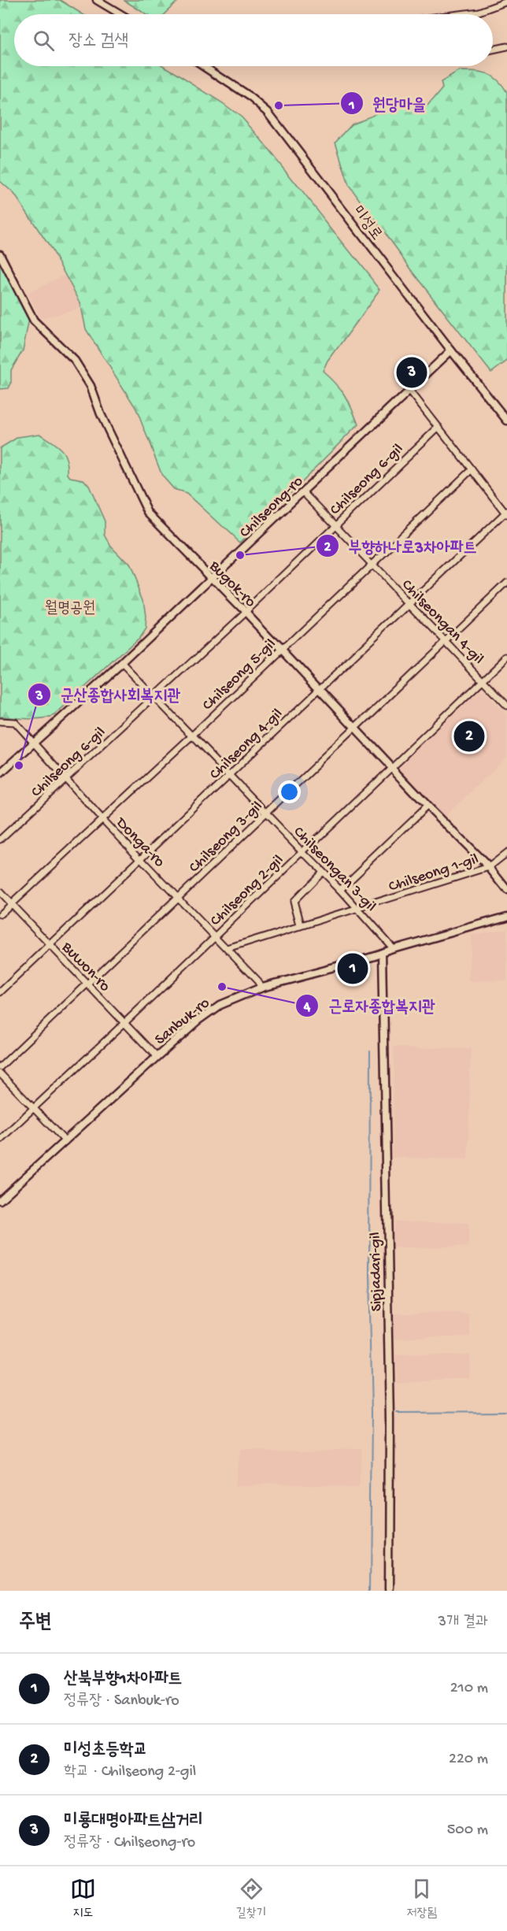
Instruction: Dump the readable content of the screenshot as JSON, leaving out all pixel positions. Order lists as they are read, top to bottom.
{
  "streets": {
    "street": [
      "미성로",
      "Chilseong 6-gil",
      "Chilseong-ro",
      "Bugok-ro",
      "Chilseongan 4-gil",
      "Chilseong 5-gil",
      "Chilseong 4-gil",
      "Chilseong 3-gil",
      "Donga-ro",
      "Chilseongan 3-gil",
      "Chilseong 1-gil",
      "Chilseong 2-gil",
      "Buwon-ro",
      "Sanbuk-ro",
      "Sipjadari-gil"
    ]
  },
  "crossings": [
    ["미성로", "Chilseong-ro"],
    ["Chilseong 6-gil", "Bugok-ro"],
    ["Chilseong 6-gil", "Chilseongan 4-gil"],
    ["Chilseong 6-gil", "Donga-ro"],
    ["Chilseong 6-gil", "Chilseongan 3-gil"],
    ["Chilseong-ro", "Bugok-ro"],
    ["Chilseong-ro", "Chilseongan 4-gil"],
    ["Chilseong-ro", "Donga-ro"],
    ["Chilseong-ro", "Chilseongan 3-gil"],
    ["Bugok-ro", "Chilseong 5-gil"],
    ["Bugok-ro", "Chilseong 4-gil"],
    ["Bugok-ro", "Chilseong 3-gil"],
    ["Bugok-ro", "Chilseong 1-gil"],
    ["Bugok-ro", "Chilseong 2-gil"],
    ["Chilseongan 4-gil", "Chilseong 5-gil"],
    ["Chilseongan 4-gil", "Chilseong 4-gil"],
    ["Chilseongan 4-gil", "Chilseong 3-gil"],
    ["Chilseongan 4-gil", "Chilseong 2-gil"],
    ["Chilseong 5-gil", "Donga-ro"],
    ["Chilseong 5-gil", "Chilseongan 3-gil"],
    ["Chilseong 5-gil", "Buwon-ro"],
    ["Chilseong 4-gil", "Donga-ro"],
    ["Chilseong 4-gil", "Chilseongan 3-gil"],
    ["Chilseong 4-gil", "Buwon-ro"],
    ["Chilseong 3-gil", "Donga-ro"],
    ["Chilseong 3-gil", "Chilseongan 3-gil"],
    ["Chilseong 3-gil", "Buwon-ro"],
    ["Donga-ro", "Chilseong 1-gil"],
    ["Donga-ro", "Chilseong 2-gil"],
    ["Donga-ro", "Sanbuk-ro"],
    ["Chilseongan 3-gil", "Chilseong 1-gil"],
    ["Chilseongan 3-gil", "Chilseong 2-gil"],
    ["Chilseongan 3-gil", "Sanbuk-ro"],
    ["Chilseong 2-gil", "Buwon-ro"],
    ["Buwon-ro", "Sanbuk-ro"],
    ["Sanbuk-ro", "Sipjadari-gil"]
  ],
  "parks": ["월명공원"],
  "places": [
    "원당마을",
    "부향하나로3차아파트",
    "군산종합사회복지관",
    "근로자종합복지관"
  ],
  "page": {
    "search": "장소 검색",
    "pins": ["3", "2", "1"],
    "heading": ["주변", "3개 결과"],
    "list": [
      {
        "mark": "1",
        "name": "산북부향1차아파트",
        "note": "정류장 · Sanbuk-ro",
        "value": "210 m"
      },
      {
        "mark": "2",
        "name": "미성초등학교",
        "note": "학교 · Chilseong 2-gil",
        "value": "220 m"
      },
      {
        "mark": "3",
        "name": "미룡대명아파트삼거리",
        "note": "정류장 · Chilseong-ro",
        "value": "500 m"
      }
    ],
    "nav": ["지도", "길찾기", "저장됨"]
  }
}
